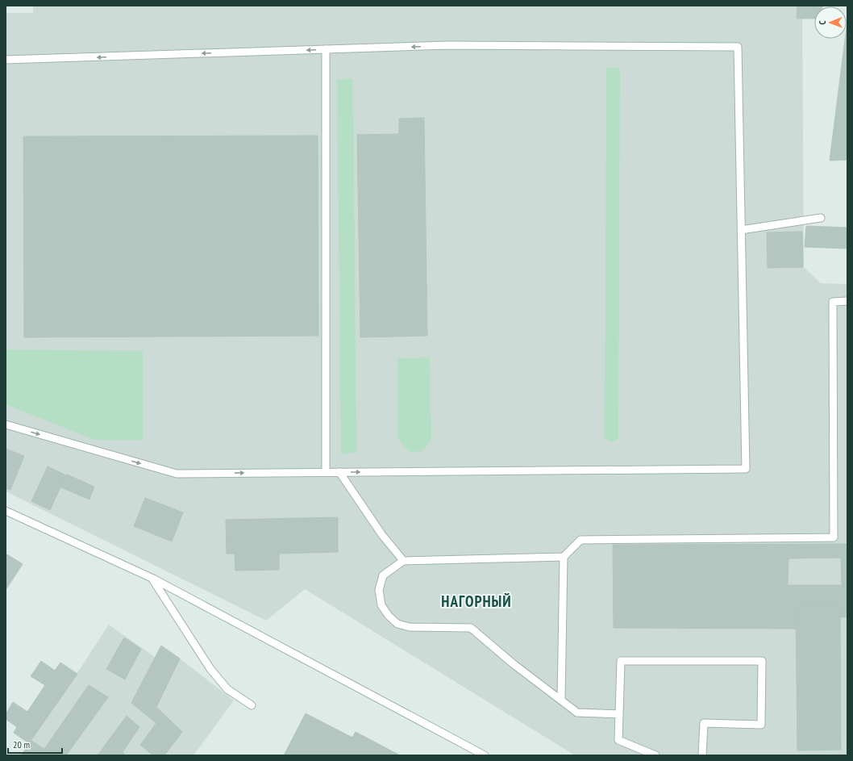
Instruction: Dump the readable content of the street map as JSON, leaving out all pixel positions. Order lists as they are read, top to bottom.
{
  "districts": ["НАГОРНЫЙ"],
  "scale_bar": "20 m",
  "north": "left"
}
